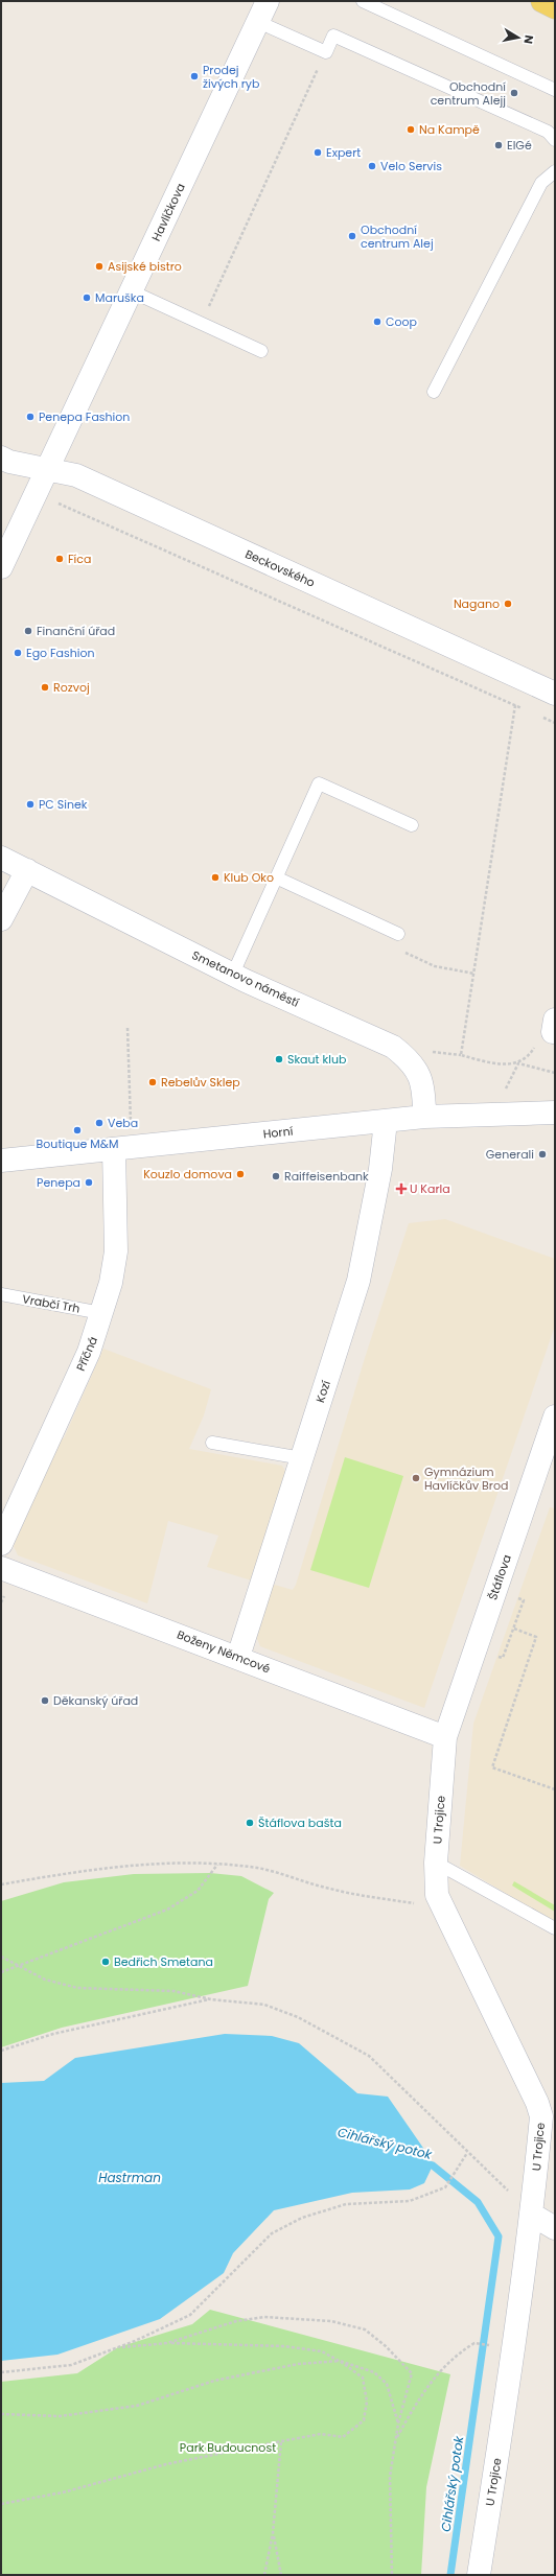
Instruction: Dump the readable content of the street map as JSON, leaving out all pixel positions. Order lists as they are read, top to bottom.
{
  "streets": {
    "street": [
      "Havlíčkova",
      "Beckovského",
      "Smetanovo náměstí",
      "Horní",
      "Příčná",
      "Kozí",
      "Štáflova",
      "Boženy Němcové",
      "U Trojice"
    ],
    "lane": ["Vrabčí Trh"]
  },
  "crossings": [
    ["Havlíčkova", "Beckovského"],
    ["Smetanovo náměstí", "Horní"],
    ["Horní", "Příčná"],
    ["Horní", "Kozí"],
    ["Vrabčí Trh", "Příčná"],
    ["Kozí", "Boženy Němcové"],
    ["Štáflova", "Boženy Němcové"],
    ["Štáflova", "U Trojice"],
    ["Boženy Němcové", "U Trojice"]
  ],
  "water": ["Cihlářský potok", "Hastrman"],
  "parks": ["Park Budoucnost"],
  "places": {
    "other": [
      "Prodej živých ryb",
      "Obchodní centrum Alejj",
      "Na Kampě",
      "EIGé",
      "Expert",
      "Velo Servis",
      "Obchodní centrum Alej",
      "Asijské bistro",
      "Maruška",
      "Coop",
      "Penepa Fashion",
      "Fíca",
      "Nagano",
      "Finanční úřad",
      "Ego Fashion",
      "Rozvoj",
      "PC Sinek",
      "Klub Oko",
      "Skaut klub",
      "Rebelův Sklep",
      "Veba",
      "Boutique M&M",
      "Generali",
      "Kouzlo domova",
      "Raiffeisenbank",
      "Penepa",
      "Gymnázium Havlíčkův Brod",
      "Děkanský úřad",
      "Štáflova bašta",
      "Bedřich Smetana"
    ],
    "health": ["U Karla"]
  },
  "north": "right"
}
